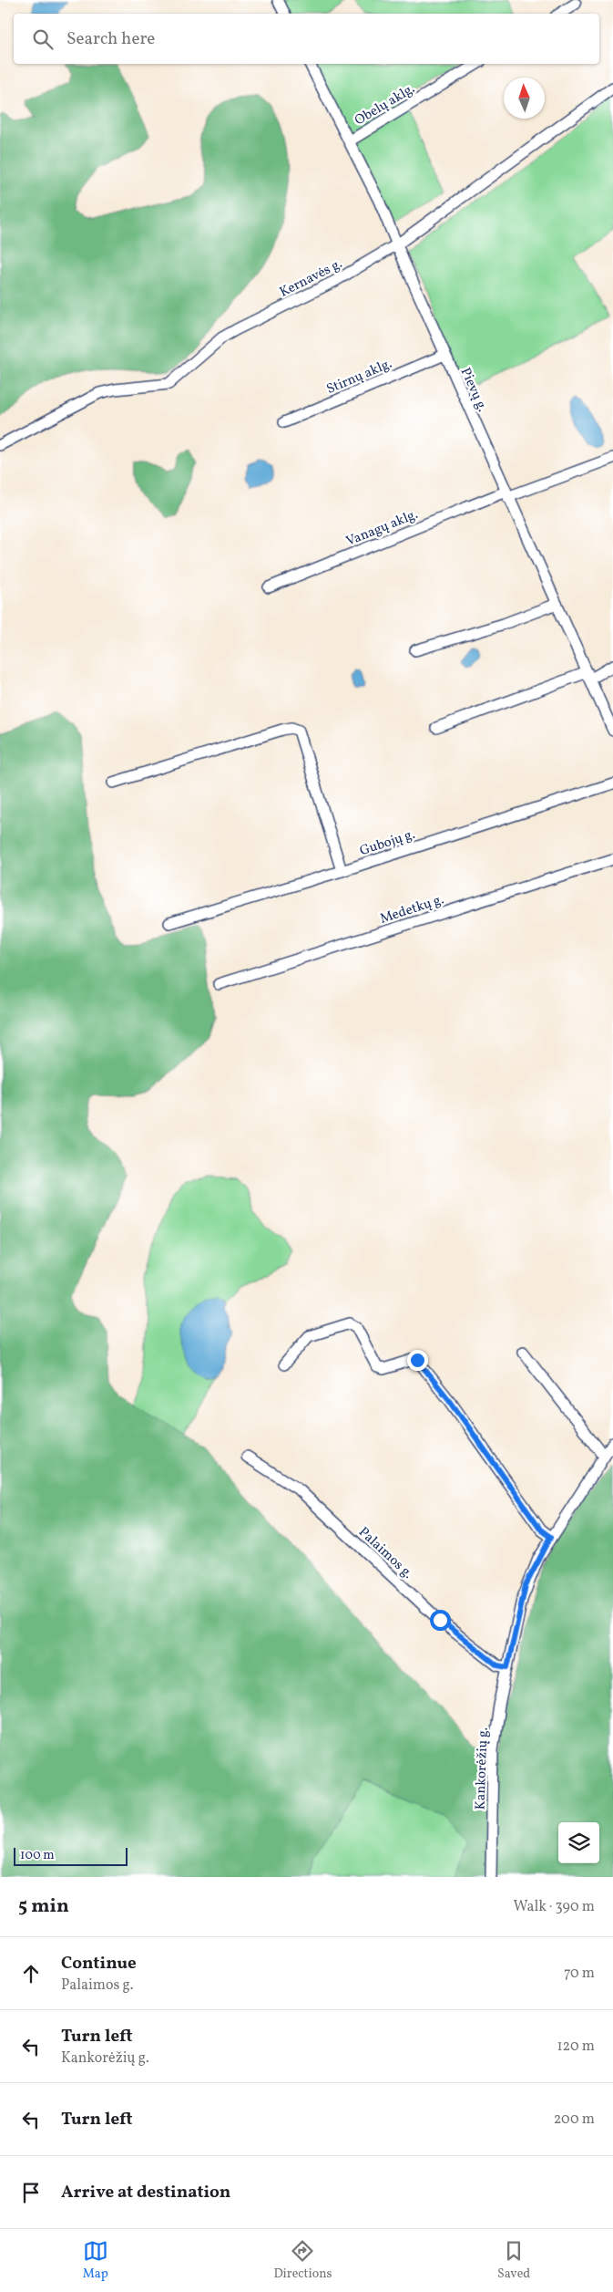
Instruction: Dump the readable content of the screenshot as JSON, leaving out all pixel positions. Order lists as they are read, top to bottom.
{
  "streets": {
    "street": [
      "Obelų aklg.",
      "Kernavės g.",
      "Stirnų aklg.",
      "Pievų g.",
      "Vanagų aklg.",
      "Gubojų g.",
      "Medetkų g.",
      "Palaimos g.",
      "Kankorėžių g."
    ]
  },
  "crossings": [
    ["Obelų aklg.", "Pievų g."],
    ["Kernavės g.", "Pievų g."],
    ["Stirnų aklg.", "Pievų g."],
    ["Pievų g.", "Vanagų aklg."],
    ["Palaimos g.", "Kankorėžių g."]
  ],
  "scale_bar": "100 m",
  "north": "top",
  "page": {
    "search": "Search here",
    "scale": "100 m",
    "heading": ["5 min", "Walk · 390 m"],
    "list": [
      ["Continue", "Palaimos g.", "70 m"],
      ["Turn left", "Kankorėžių g.", "120 m"],
      ["Turn left", "200 m"],
      "Arrive at destination"
    ],
    "nav": ["Map", "Directions", "Saved"]
  }
}
